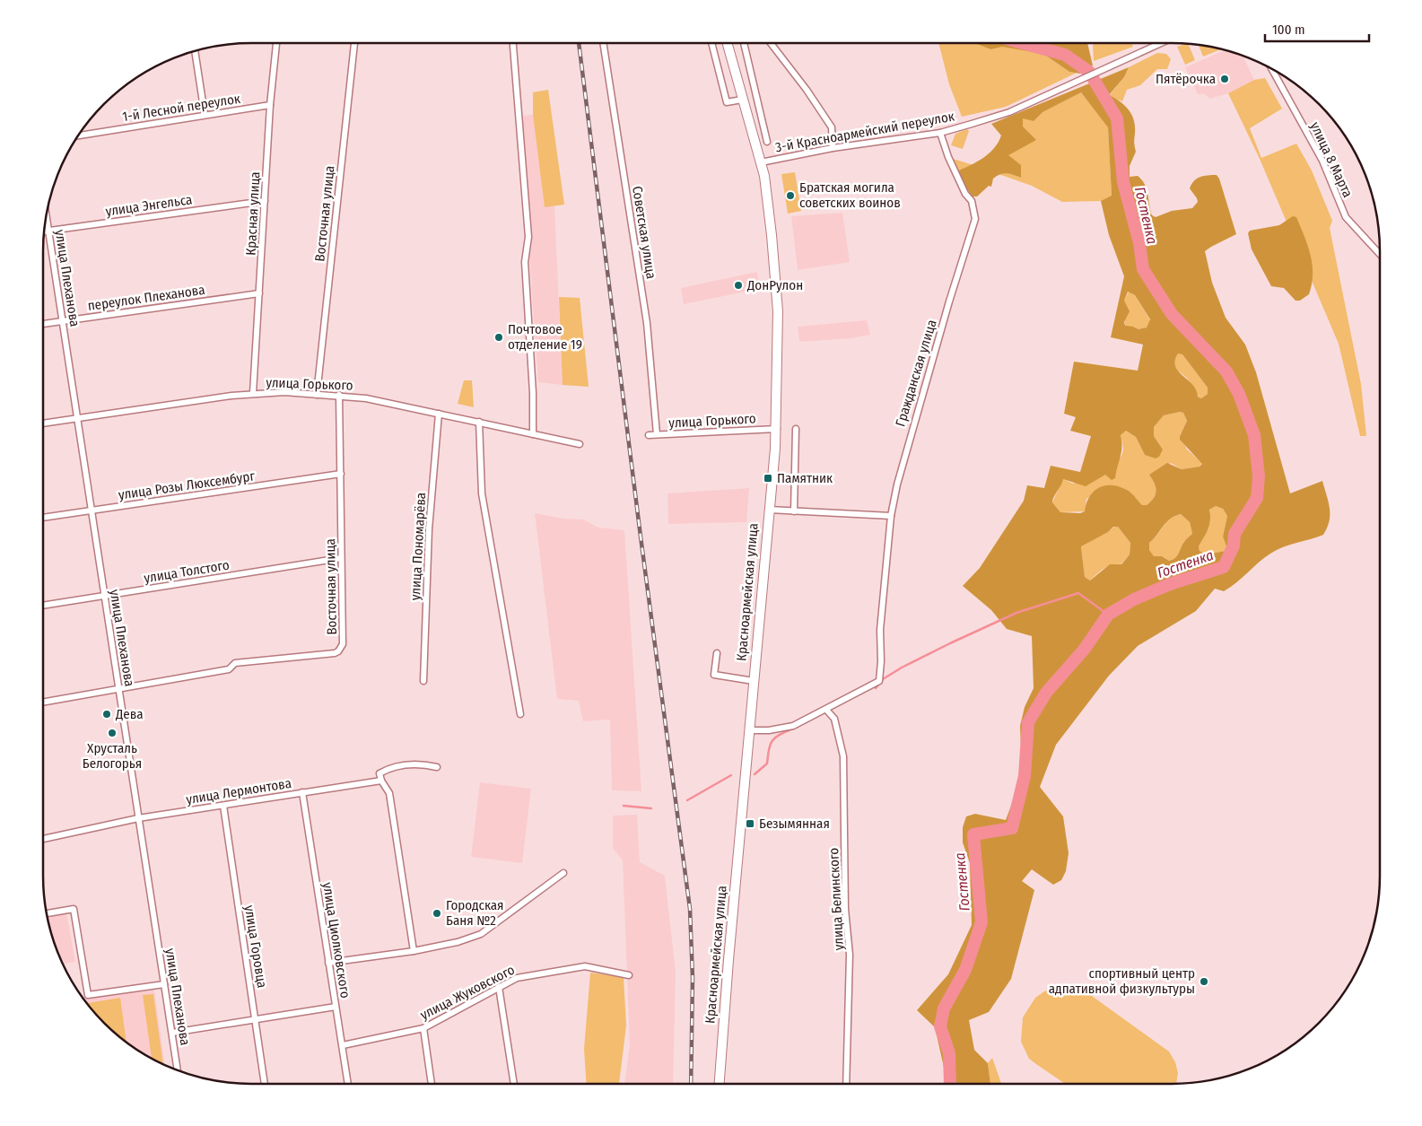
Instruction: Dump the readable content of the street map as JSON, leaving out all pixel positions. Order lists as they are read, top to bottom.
{
  "streets": {
    "main road": ["Красноармейская улица"],
    "street": [
      "1-й Лесной переулок",
      "3-й Красноармейский переулок",
      "улица 8 Марта",
      "улица Энгельса",
      "Красная улица",
      "Восточная улица",
      "Советская улица",
      "улица Плеханова",
      "переулок Плеханова",
      "Гражданская улица",
      "улица Горького",
      "улица Розы Люксембург",
      "улица Пономарёва",
      "улица Толстого",
      "улица Лермонтова",
      "улица Белинского",
      "улица Циолковского",
      "улица Горовца",
      "улица Жуковского"
    ]
  },
  "crossings": [
    ["1-й Лесной переулок", "Красная улица"],
    ["3-й Красноармейский переулок", "Гражданская улица"],
    ["3-й Красноармейский переулок", "Красноармейская улица"],
    ["улица Энгельса", "Красная улица"],
    ["улица Энгельса", "улица Плеханова"],
    ["Красная улица", "переулок Плеханова"],
    ["Красная улица", "улица Горького"],
    ["Восточная улица", "улица Плеханова"],
    ["Восточная улица", "улица Горького"],
    ["Восточная улица", "улица Розы Люксембург"],
    ["Восточная улица", "улица Толстого"],
    ["Советская улица", "улица Горького"],
    ["улица Плеханова", "переулок Плеханова"],
    ["улица Плеханова", "улица Горького"],
    ["улица Плеханова", "улица Розы Люксембург"],
    ["улица Плеханова", "улица Толстого"],
    ["улица Плеханова", "улица Лермонтова"],
    ["Гражданская улица", "улица Белинского"],
    ["улица Горького", "улица Пономарёва"],
    ["улица Горького", "Красноармейская улица"],
    ["улица Лермонтова", "улица Циолковского"],
    ["улица Лермонтова", "улица Горовца"],
    ["улица Циолковского", "улица Жуковского"]
  ],
  "water": ["Гостенка"],
  "places": {
    "other": [
      "Пятёрочка",
      "Братская могила советских воинов",
      "ДонРулон",
      "Почтовое отделение 19",
      "Дева",
      "Хрусталь Белогорья",
      "Городская Баня №2",
      "спортивный центр адпативной физкультуры"
    ],
    "transit": ["Памятник", "Безымянная"]
  },
  "scale_bar": "100 m"
}
